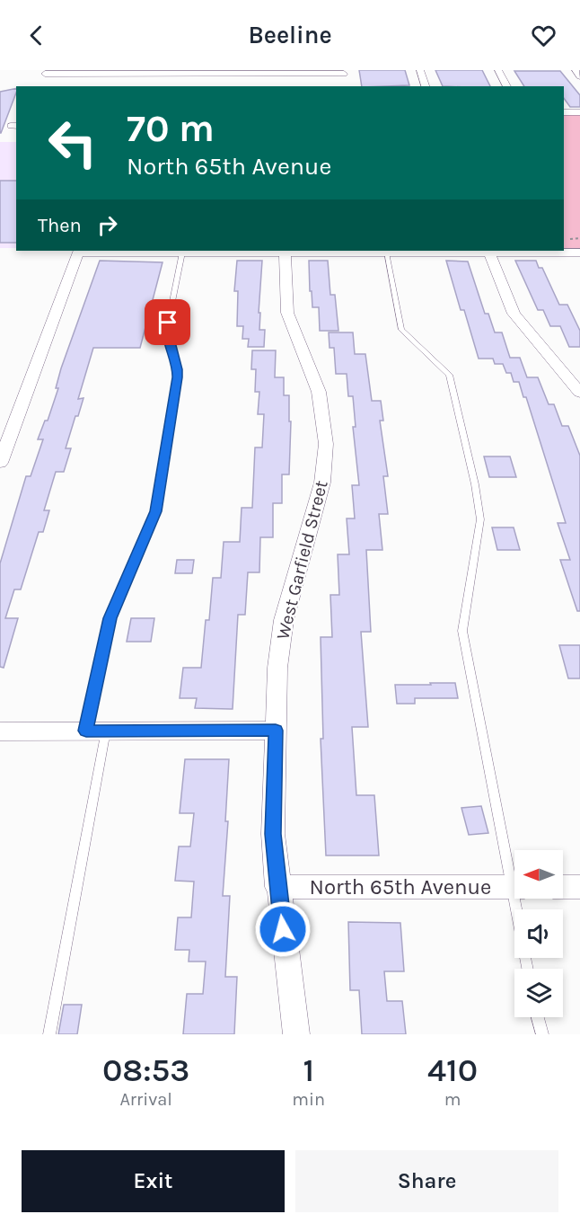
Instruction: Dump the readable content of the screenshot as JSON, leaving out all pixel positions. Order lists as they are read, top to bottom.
{
  "streets": {
    "street": ["West Garfield Street", "North 65th Avenue"]
  },
  "crossings": [
    ["West Garfield Street", "North 65th Avenue"]
  ],
  "north": "left",
  "page": {
    "header": "Beeline",
    "turn": ["70 m", "North 65th Avenue"],
    "then": "Then",
    "eta": [
      "08:53",
      "Arrival",
      "1",
      "min",
      "410",
      "m"
    ],
    "buttons": ["Exit", "Share"]
  }
}
